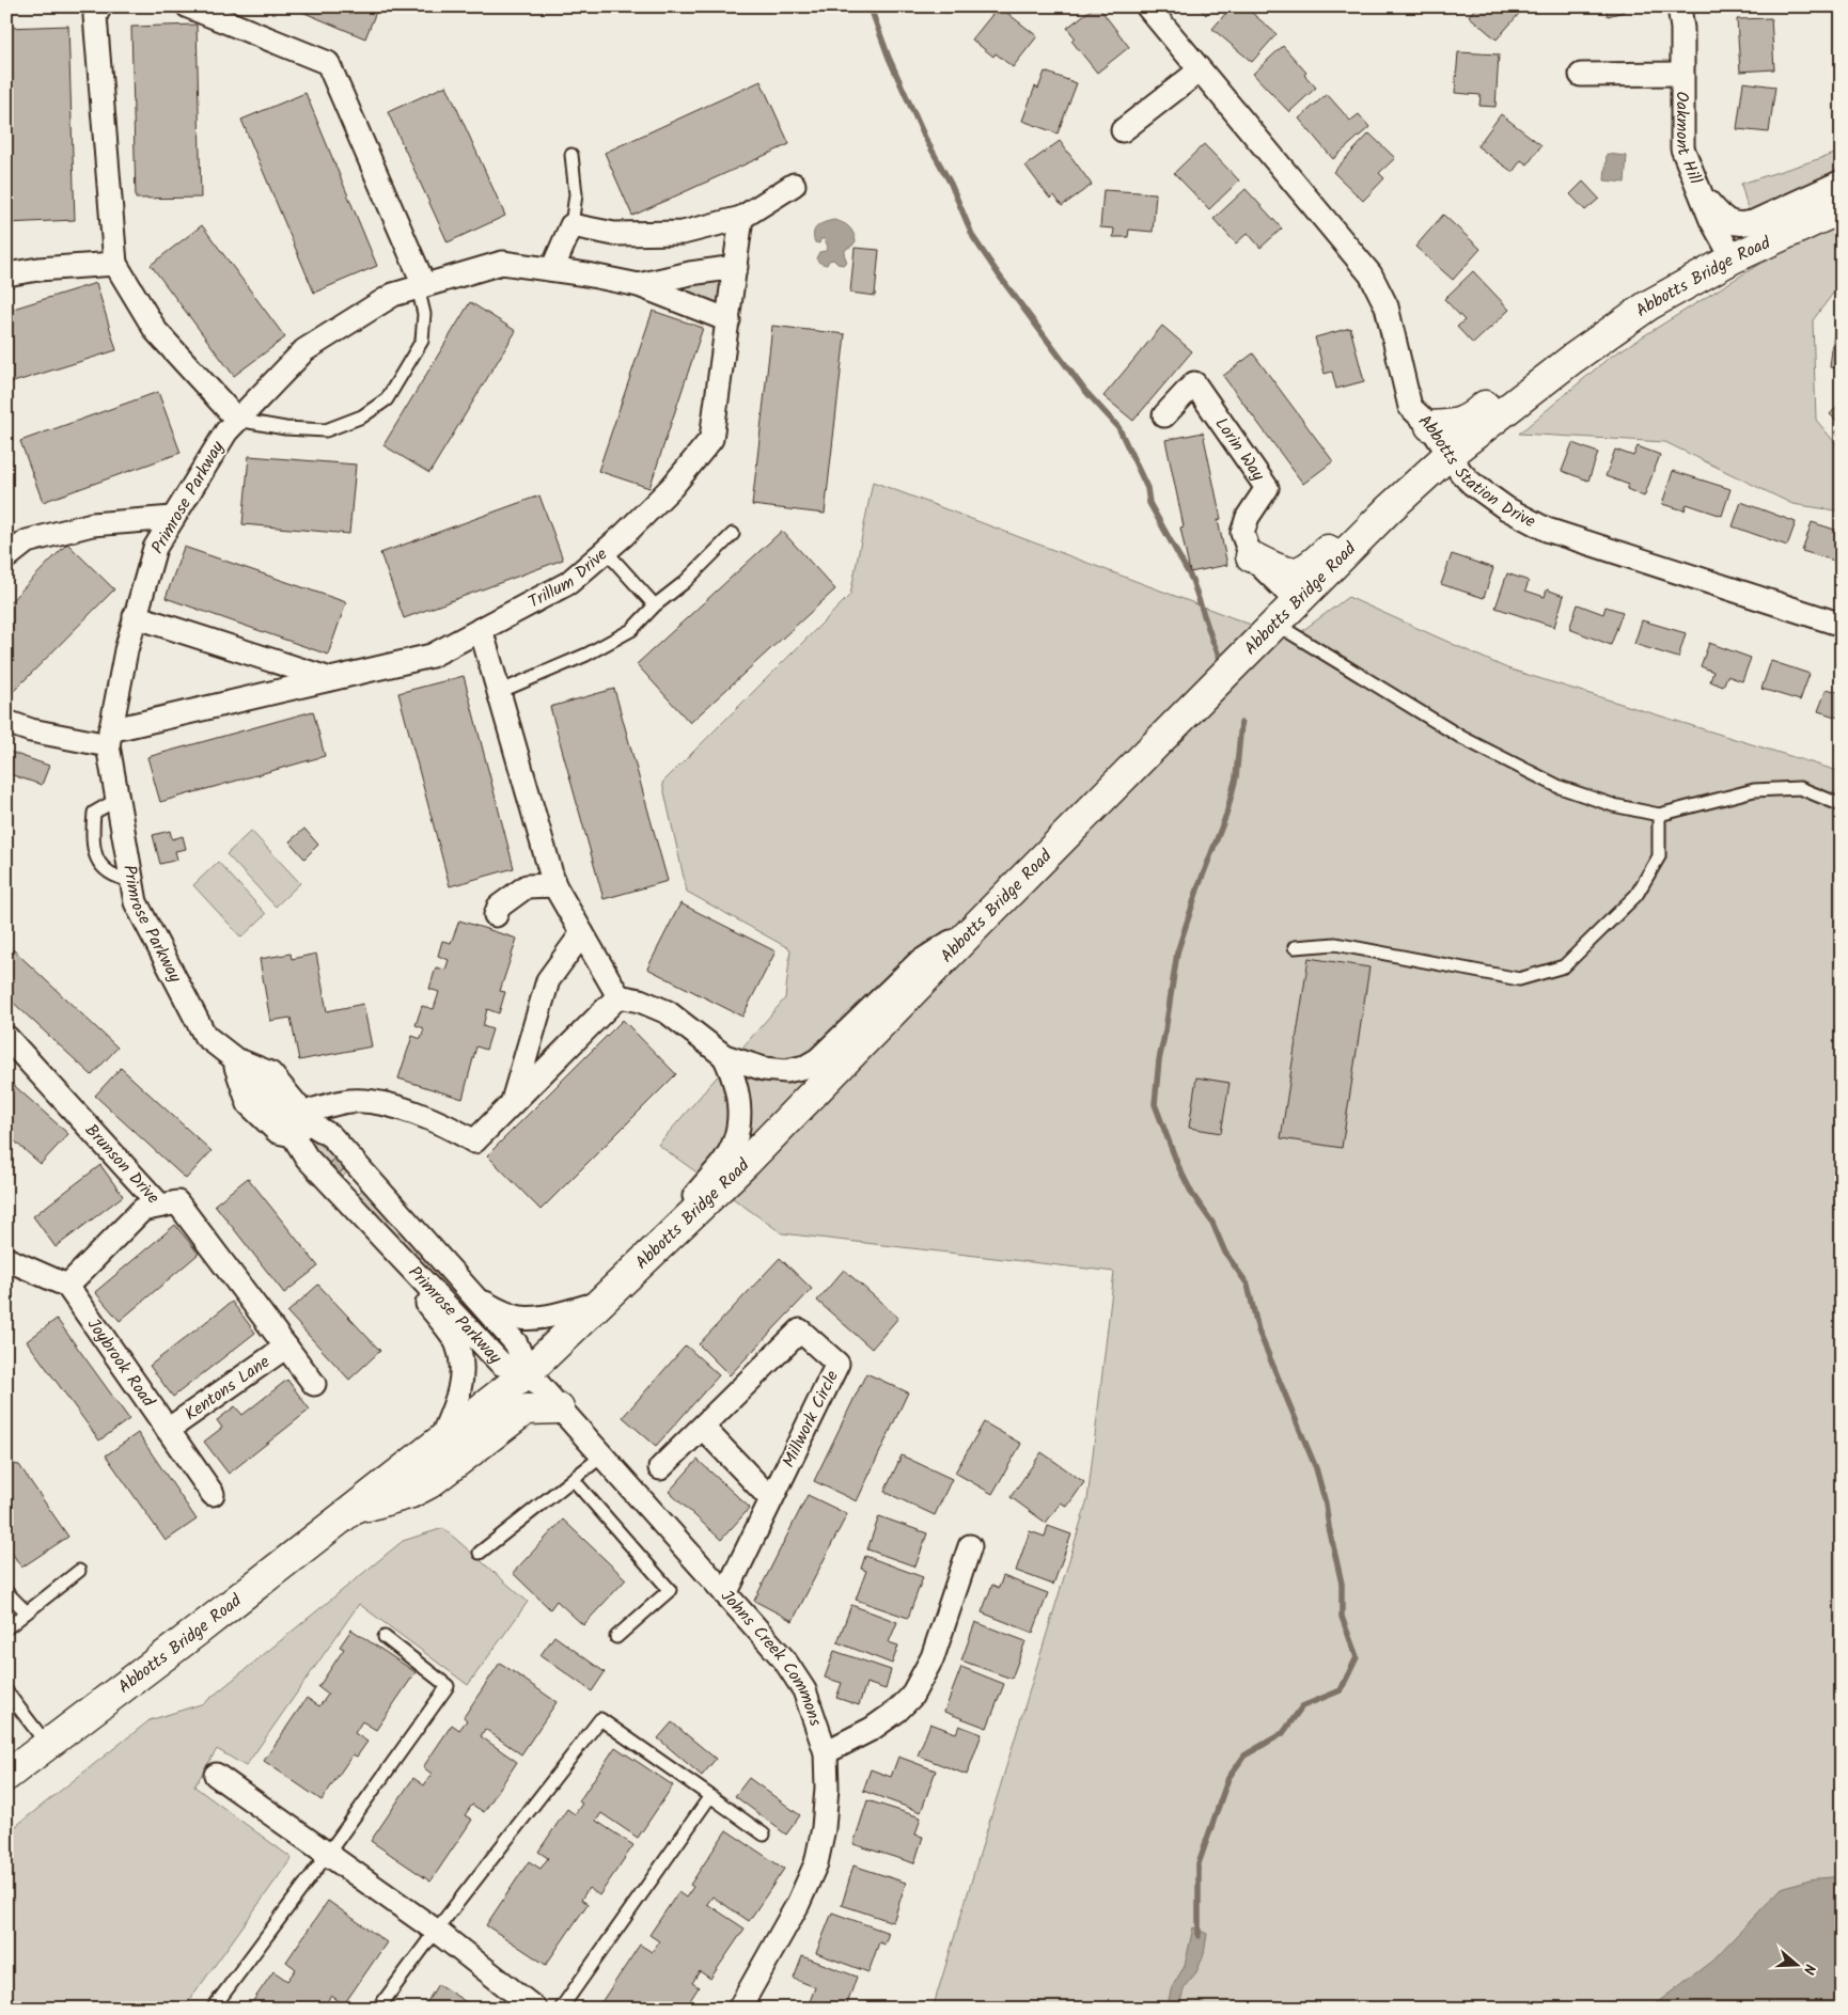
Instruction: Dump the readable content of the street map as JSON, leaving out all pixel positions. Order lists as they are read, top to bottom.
{
  "streets": {
    "main road": ["Abbotts Bridge Road"],
    "street": [
      "Oakmont Hill",
      "Lorin Way",
      "Abbotts Station Drive",
      "Primrose Parkway",
      "Trillum Drive",
      "Brunson Drive",
      "Joybrook Road",
      "Kentons Lane",
      "Millwork Circle",
      "Johns Creek Commons"
    ]
  },
  "crossings": [
    ["Oakmont Hill", "Abbotts Bridge Road"],
    ["Abbotts Bridge Road", "Lorin Way"],
    ["Abbotts Bridge Road", "Abbotts Station Drive"],
    ["Abbotts Bridge Road", "Primrose Parkway"],
    ["Abbotts Bridge Road", "Johns Creek Commons"],
    ["Primrose Parkway", "Trillum Drive"],
    ["Primrose Parkway", "Johns Creek Commons"],
    ["Brunson Drive", "Kentons Lane"],
    ["Joybrook Road", "Kentons Lane"],
    ["Millwork Circle", "Johns Creek Commons"]
  ],
  "north": "right"
}
